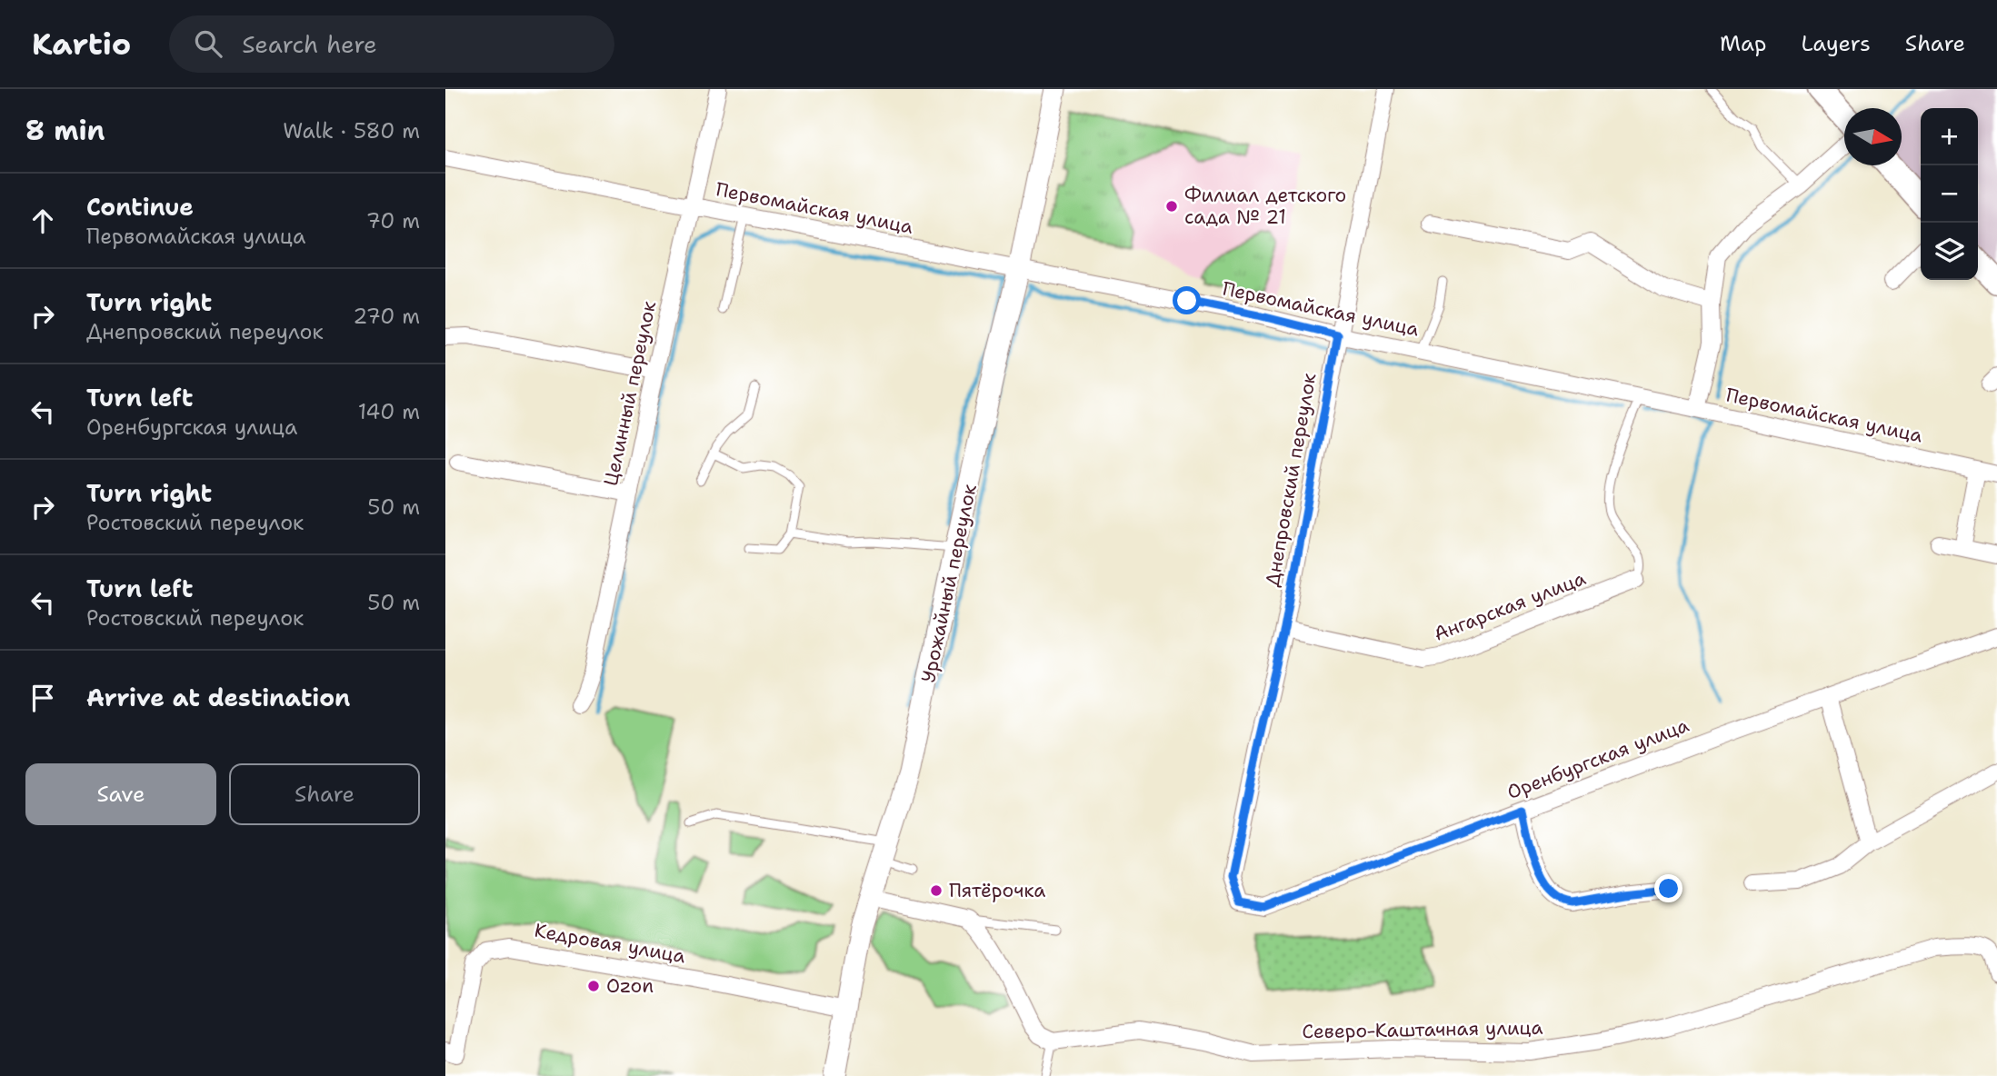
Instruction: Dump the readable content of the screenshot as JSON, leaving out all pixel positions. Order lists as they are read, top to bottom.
{
  "streets": {
    "street": [
      "Первомайская улица",
      "Целинный переулок",
      "Днепровский переулок",
      "Урожайный переулок",
      "Ангарская улица",
      "Оренбургская улица",
      "Кедровая улица",
      "Северо-Каштачная улица"
    ]
  },
  "crossings": [
    ["Первомайская улица", "Целинный переулок"],
    ["Первомайская улица", "Днепровский переулок"],
    ["Первомайская улица", "Урожайный переулок"],
    ["Днепровский переулок", "Ангарская улица"],
    ["Днепровский переулок", "Оренбургская улица"],
    ["Урожайный переулок", "Кедровая улица"]
  ],
  "places": ["Филиал детского сада № 21", "Пятёрочка", "Ozon"],
  "north": "right",
  "page": {
    "header": "Kartio",
    "search": "Search here",
    "nav": ["Map", "Layers", "Share"],
    "heading": ["8 min", "Walk · 580 m"],
    "map_buttons": ["+", "−"],
    "list": [
      ["Continue", "Первомайская улица", "70 m"],
      ["Turn right", "Днепровский переулок", "270 m"],
      ["Turn left", "Оренбургская улица", "140 m"],
      ["Turn right", "Ростовский переулок", "50 m"],
      ["Turn left", "Ростовский переулок", "50 m"],
      "Arrive at destination"
    ],
    "buttons": ["Save", "Share"]
  }
}
